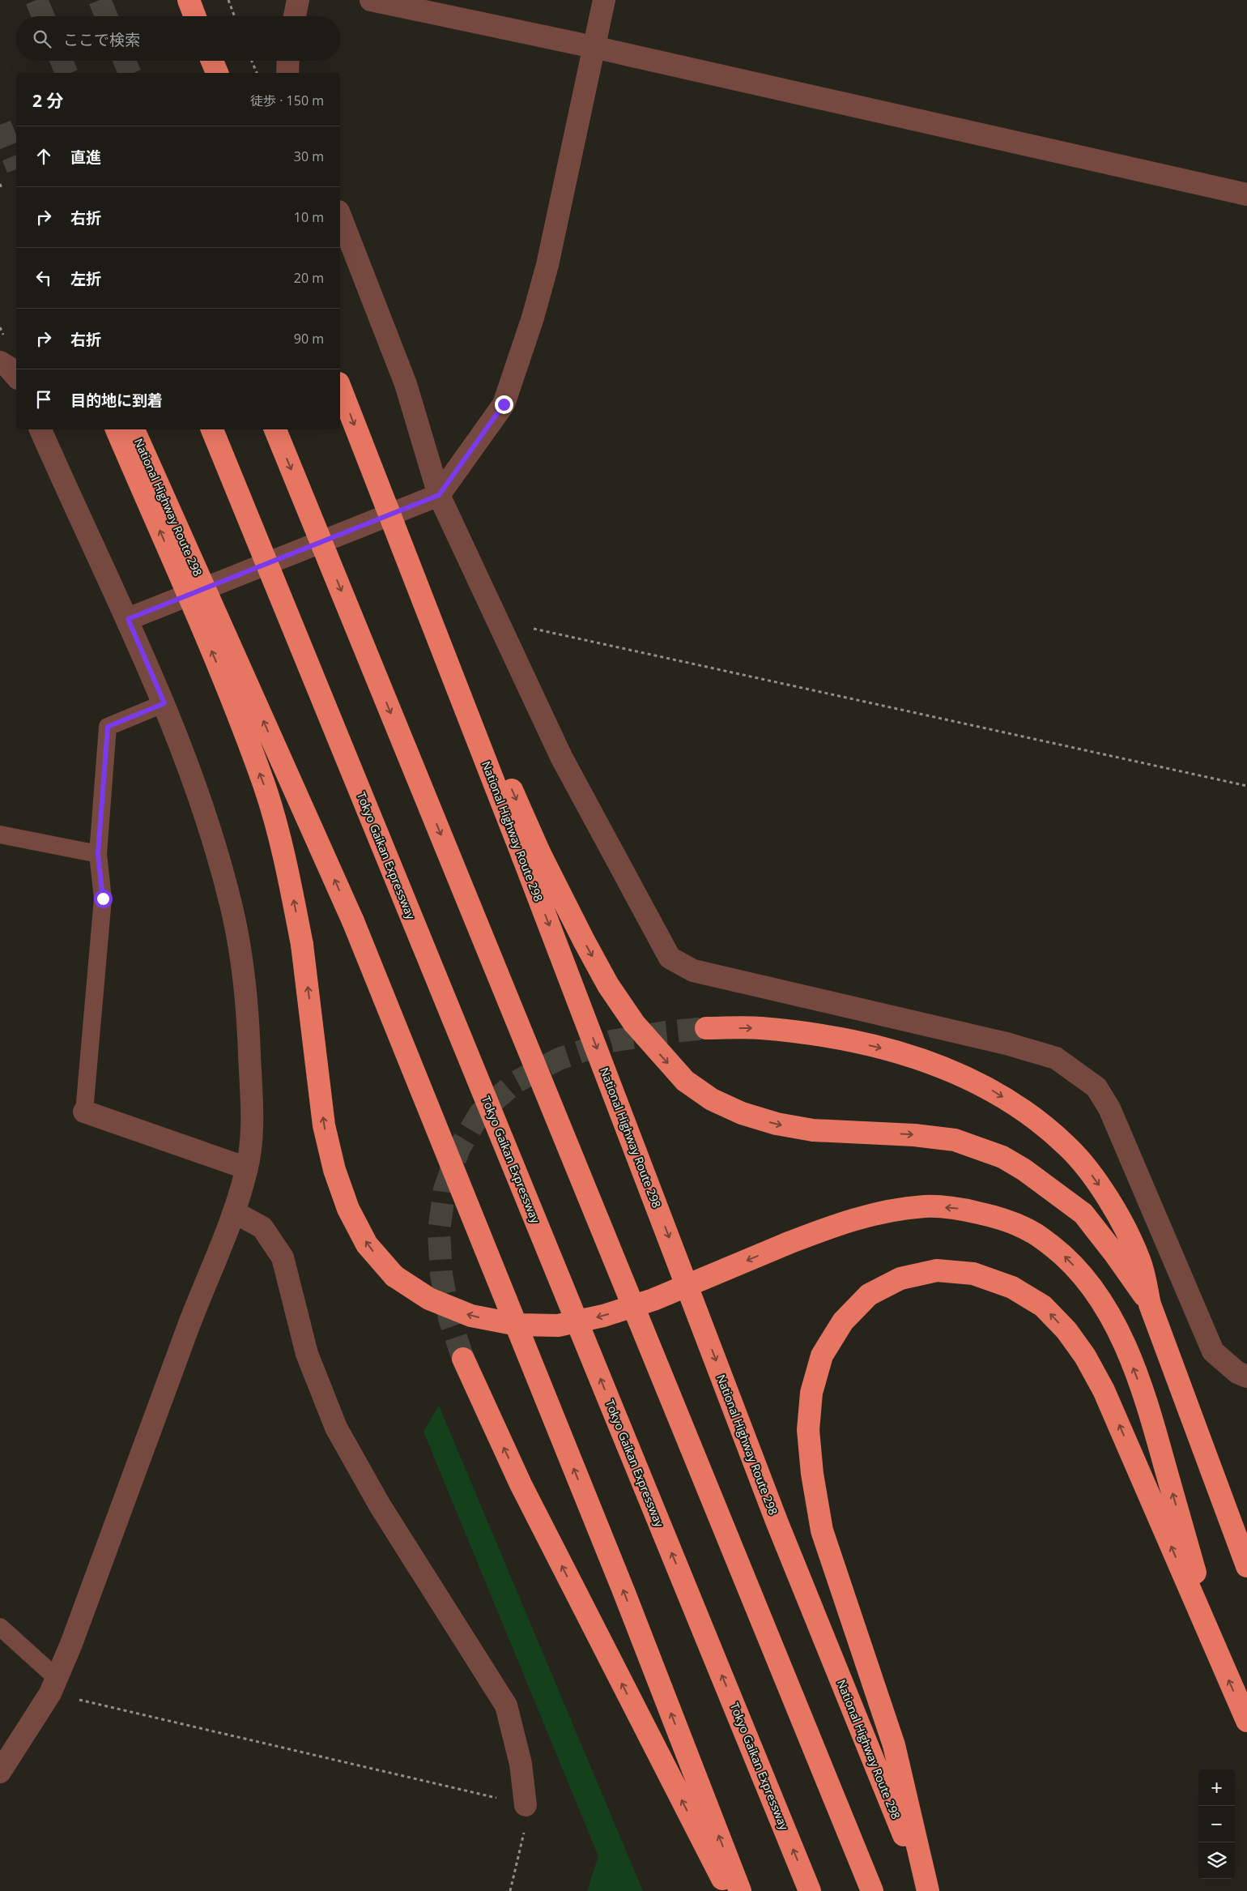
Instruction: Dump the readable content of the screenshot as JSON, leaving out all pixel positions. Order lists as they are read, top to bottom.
{
  "streets": {
    "highway": ["National Highway Route 298", "Tokyo Gaikan Expressway"]
  },
  "page": {
    "search": "ここで検索",
    "heading": ["2 分", "徒歩 · 150 m"],
    "list": [
      ["直進", "30 m"],
      ["右折", "10 m"],
      ["左折", "20 m"],
      ["右折", "90 m"],
      "目的地に到着"
    ],
    "map_buttons": ["+", "−"]
  }
}
